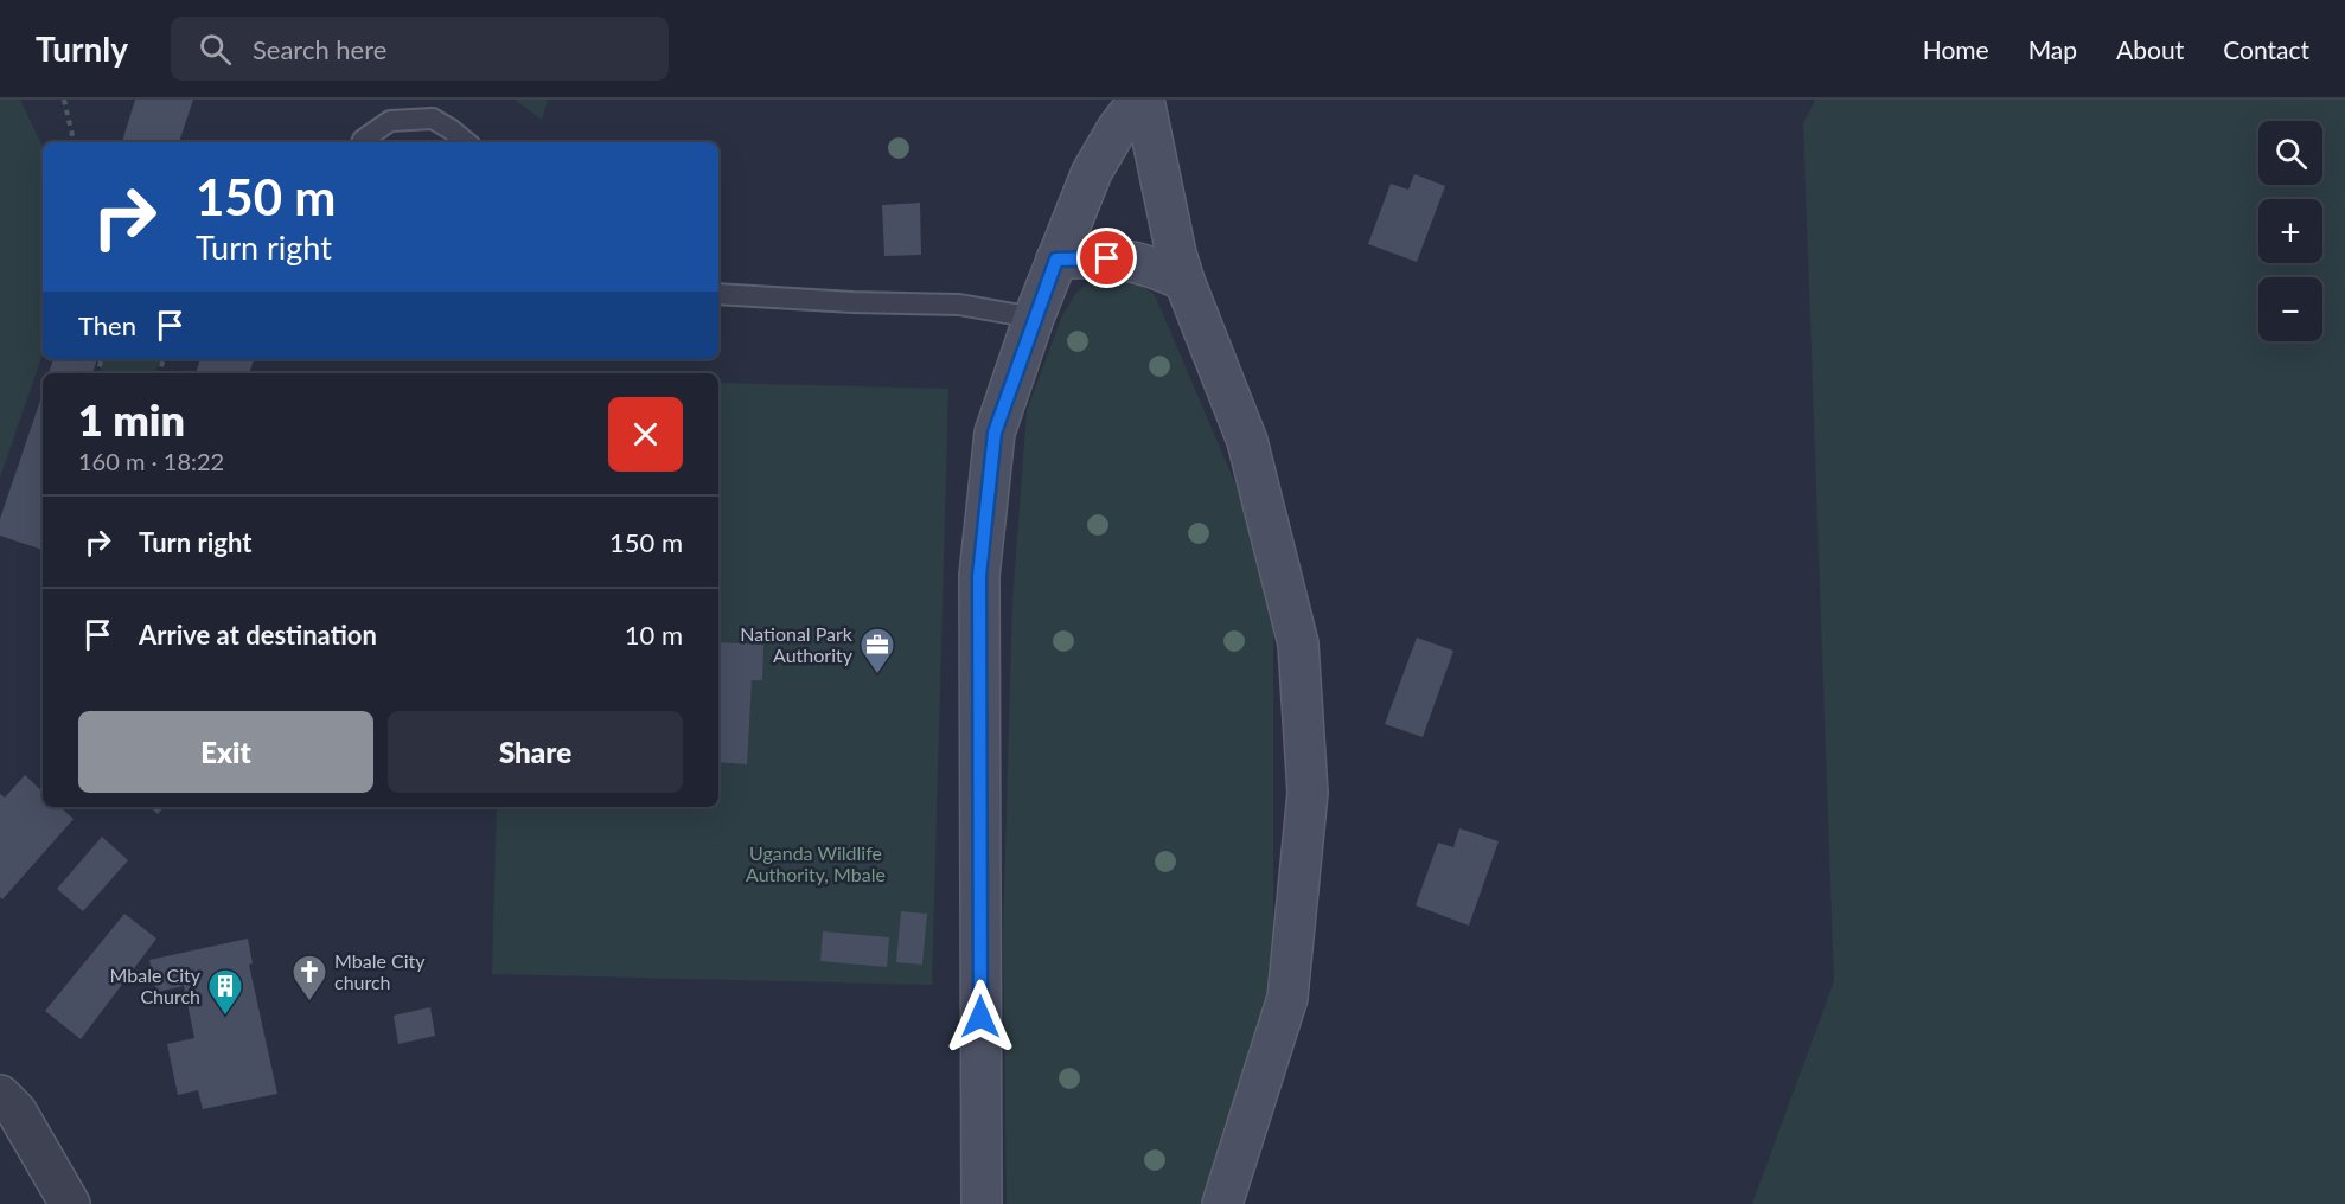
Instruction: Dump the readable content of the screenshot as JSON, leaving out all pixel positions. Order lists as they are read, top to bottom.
{
  "parks": ["Uganda Wildlife Authority, Mbale"],
  "places": {
    "office": ["National Park Authority"],
    "church": ["Mbale City church"],
    "building": ["Mbale City Church"]
  },
  "page": {
    "header": "Turnly",
    "search": "Search here",
    "nav": [
      "Home",
      "Map",
      "About",
      "Contact"
    ],
    "map_buttons": ["+", "−"],
    "turn": ["150 m", "Turn right"],
    "then": "Then",
    "heading": ["1 min", "160 m · 18:22"],
    "list": [
      {
        "name": "Turn right",
        "value": "150 m"
      },
      {
        "name": "Arrive at destination",
        "value": "10 m"
      }
    ],
    "buttons": ["Exit", "Share"]
  }
}
